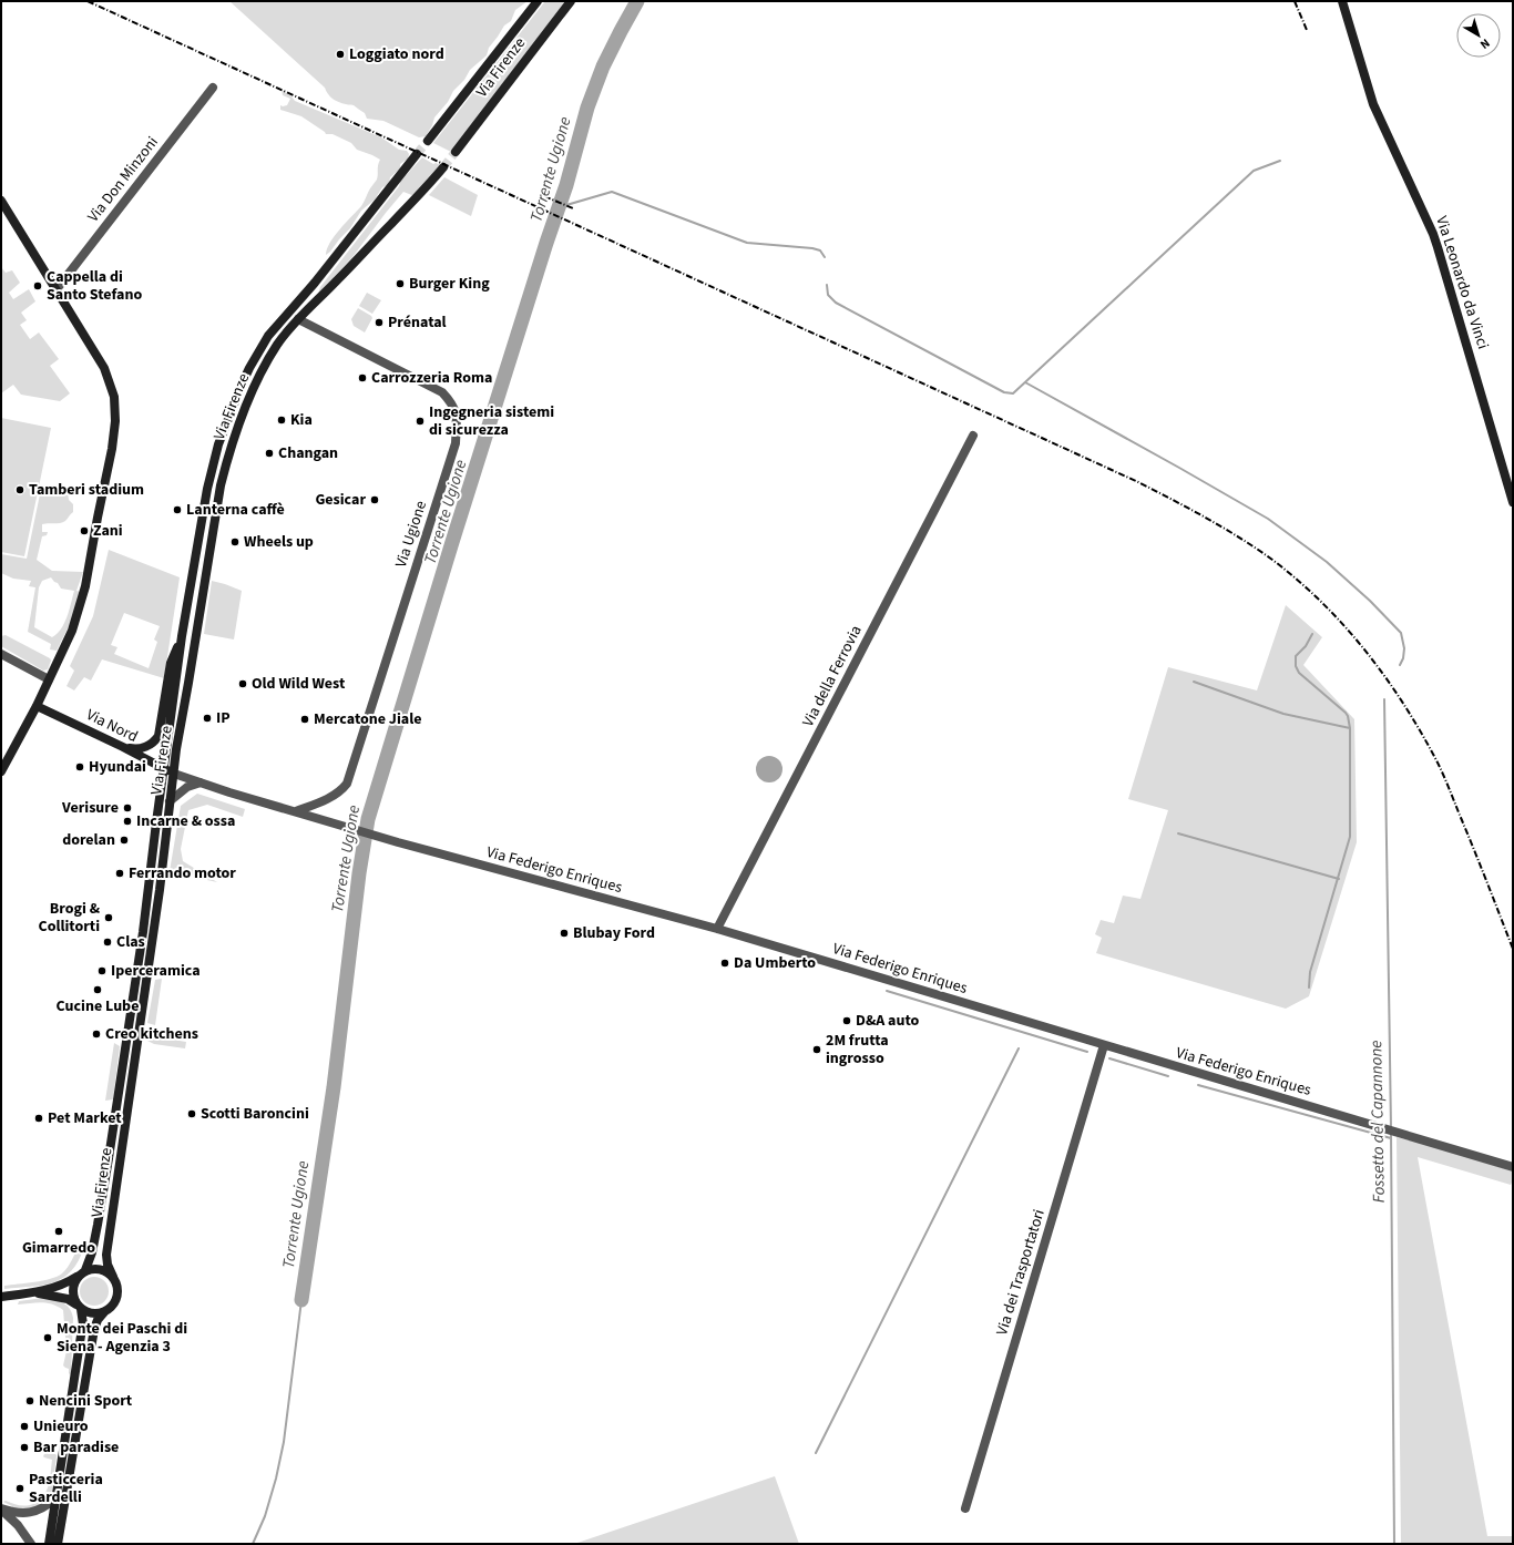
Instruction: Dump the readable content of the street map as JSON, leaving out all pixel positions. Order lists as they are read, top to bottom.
{
  "streets": {
    "main road": ["Via Firenze", "Via Leonardo da Vinci", "Via Nord"],
    "street": [
      "Via Don Minzoni",
      "Via Ugione",
      "Via della Ferrovia",
      "Via Federigo Enriques",
      "Via dei Trasportatori"
    ]
  },
  "crossings": [
    ["Via Firenze", "Via Ugione"],
    ["Via Firenze", "Via Nord"],
    ["Via Firenze", "Via Federigo Enriques"],
    ["Via Ugione", "Via Federigo Enriques"],
    ["Via della Ferrovia", "Via Federigo Enriques"],
    ["Via Nord", "Via Federigo Enriques"],
    ["Via Federigo Enriques", "Via dei Trasportatori"]
  ],
  "water": ["Torrente Ugione", "Fossetto del Capannone"],
  "places": [
    "Loggiato nord",
    "Burger King",
    "Cappella di Santo Stefano",
    "Prénatal",
    "Carrozzeria Roma",
    "Kia",
    "Ingegneria sistemi di sicurezza",
    "Changan",
    "Tamberi stadium",
    "Gesicar",
    "Lanterna caffè",
    "Zani",
    "Wheels up",
    "Old Wild West",
    "IP",
    "Mercatone Jiale",
    "Hyundai",
    "Verisure",
    "Incarne & ossa",
    "dorelan",
    "Ferrando motor",
    "Brogi & Collitorti",
    "Blubay Ford",
    "Clas",
    "Da Umberto",
    "Iperceramica",
    "Cucine Lube",
    "D&A auto",
    "Creo kitchens",
    "2M frutta ingrosso",
    "Scotti Baroncini",
    "Pet Market",
    "Gimarredo",
    "Monte dei Paschi di Siena - Agenzia 3",
    "Nencini Sport",
    "Unieuro",
    "Bar paradise",
    "Pasticceria Sardelli"
  ],
  "north": "bottom right"
}
